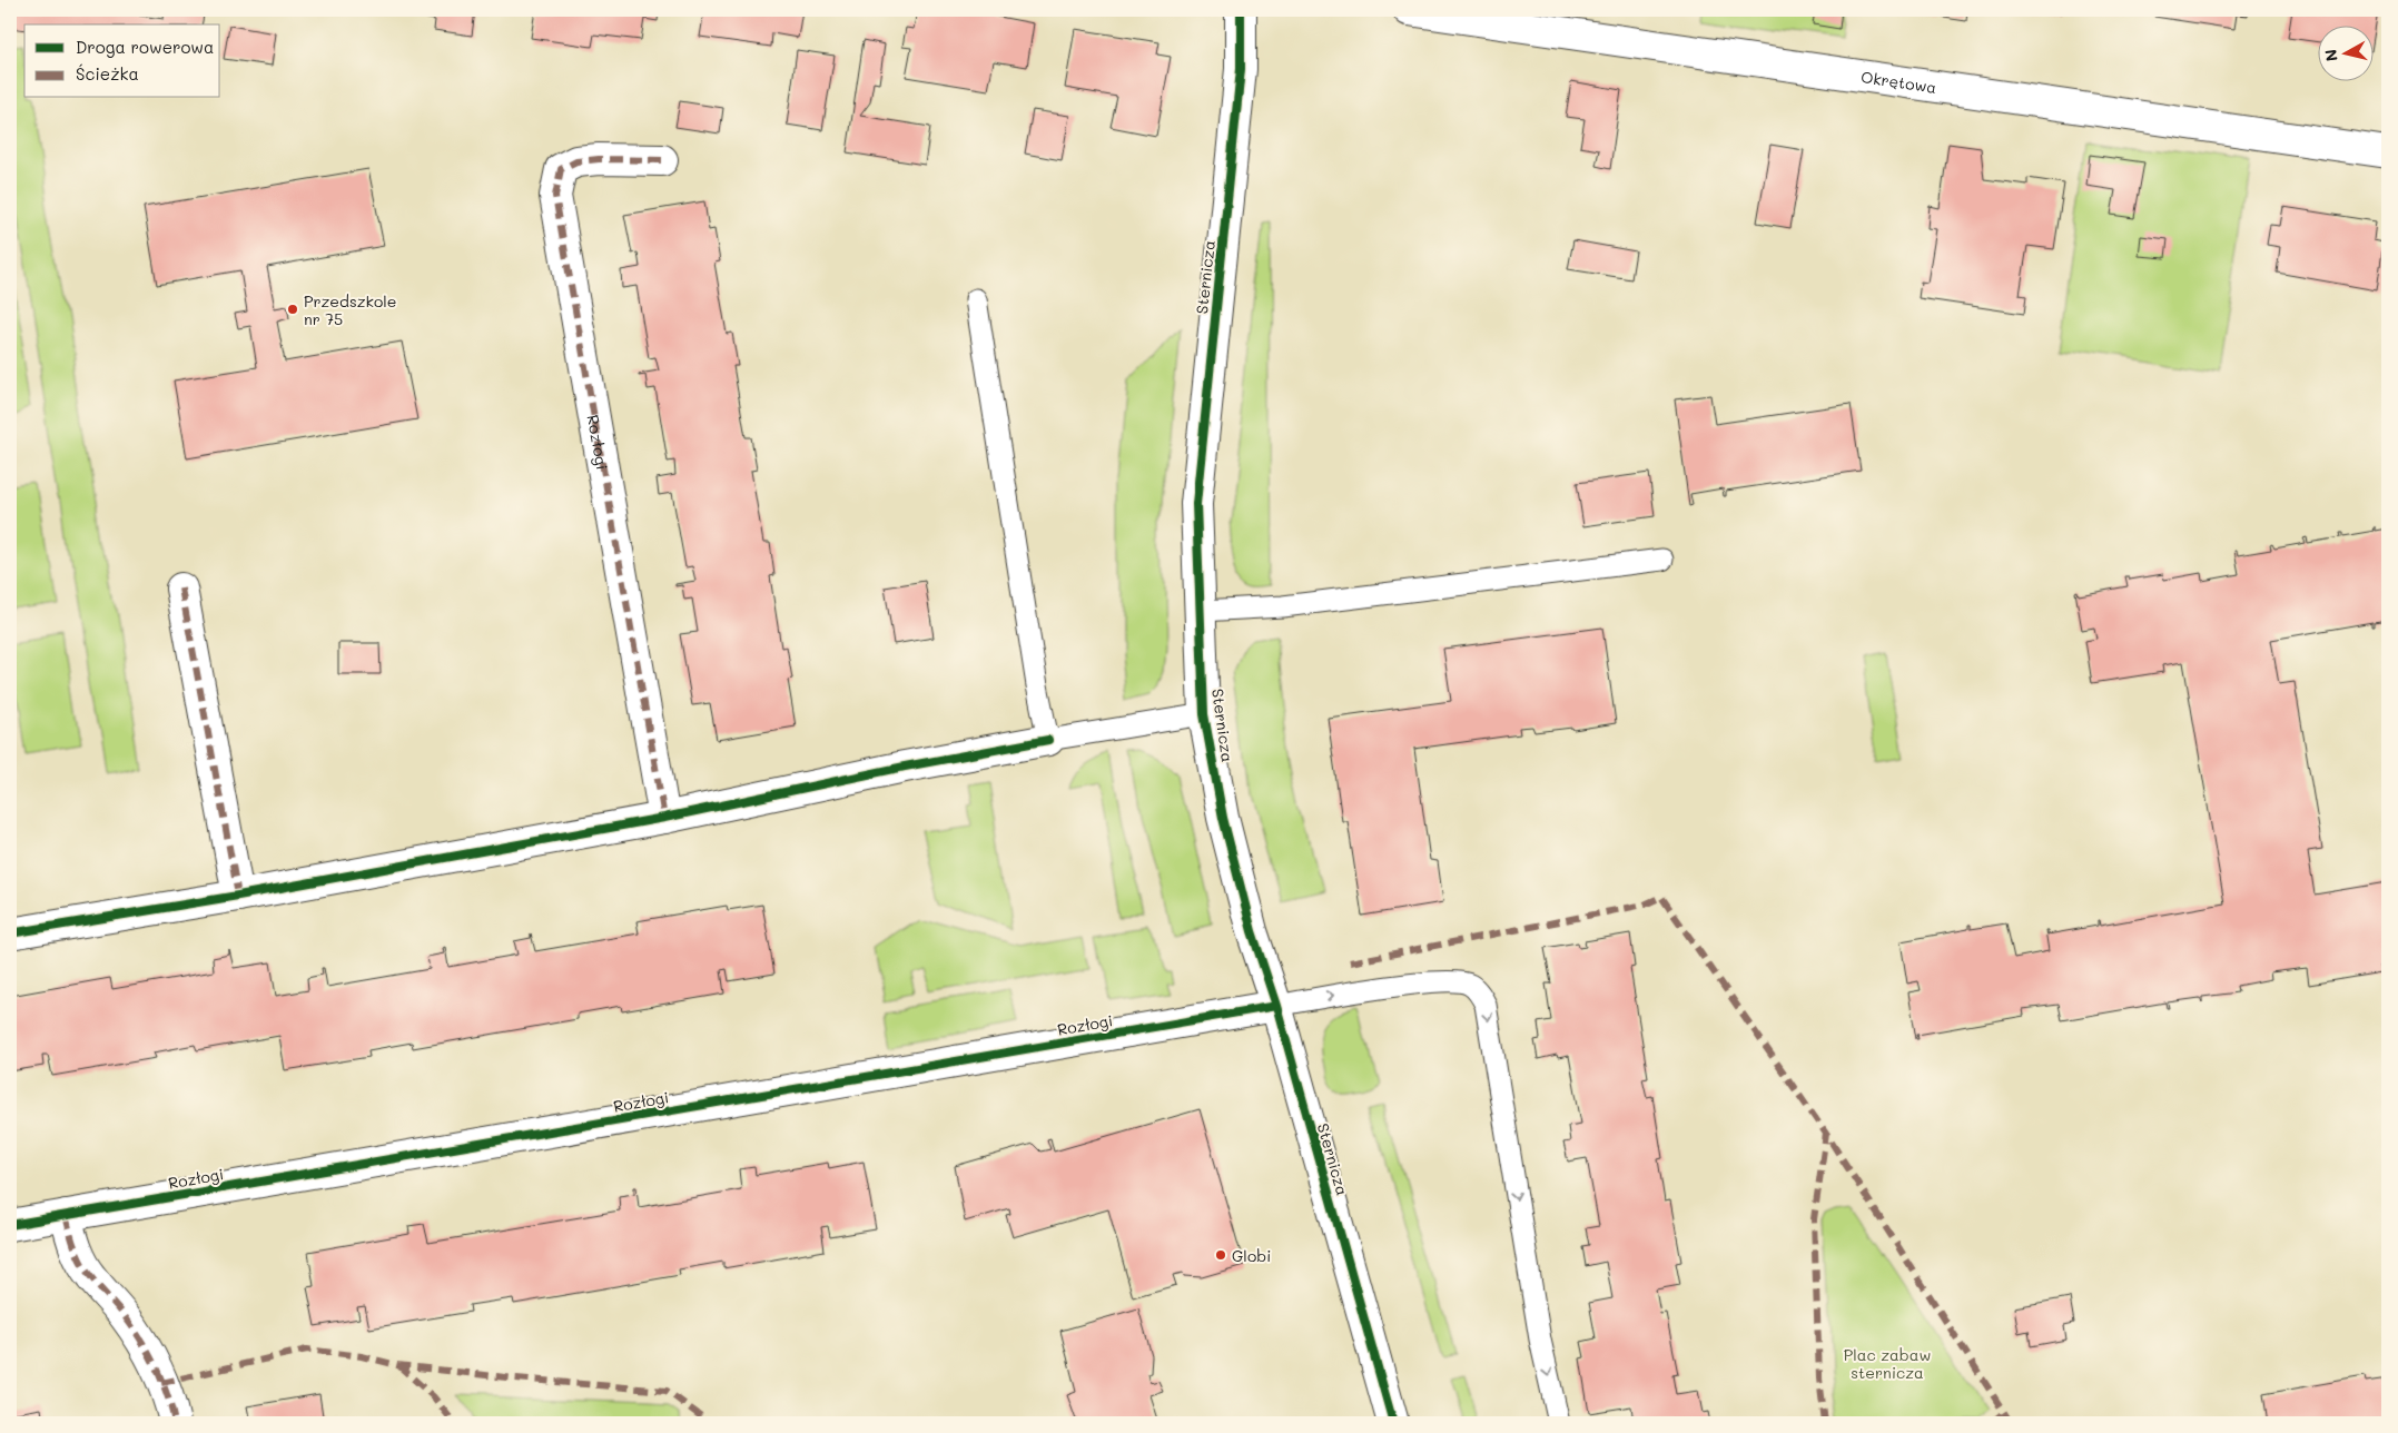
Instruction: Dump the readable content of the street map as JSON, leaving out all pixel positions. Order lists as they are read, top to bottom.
{
  "streets": {
    "street": ["Okrętowa", "Sternicza", "Rozłogi"]
  },
  "crossings": [
    ["Sternicza", "Rozłogi"]
  ],
  "parks": ["Plac zabaw sternicza"],
  "places": ["Przedszkole nr 75", "Globi"],
  "legend": ["Droga rowerowa", "Ścieżka"],
  "north": "left"
}
